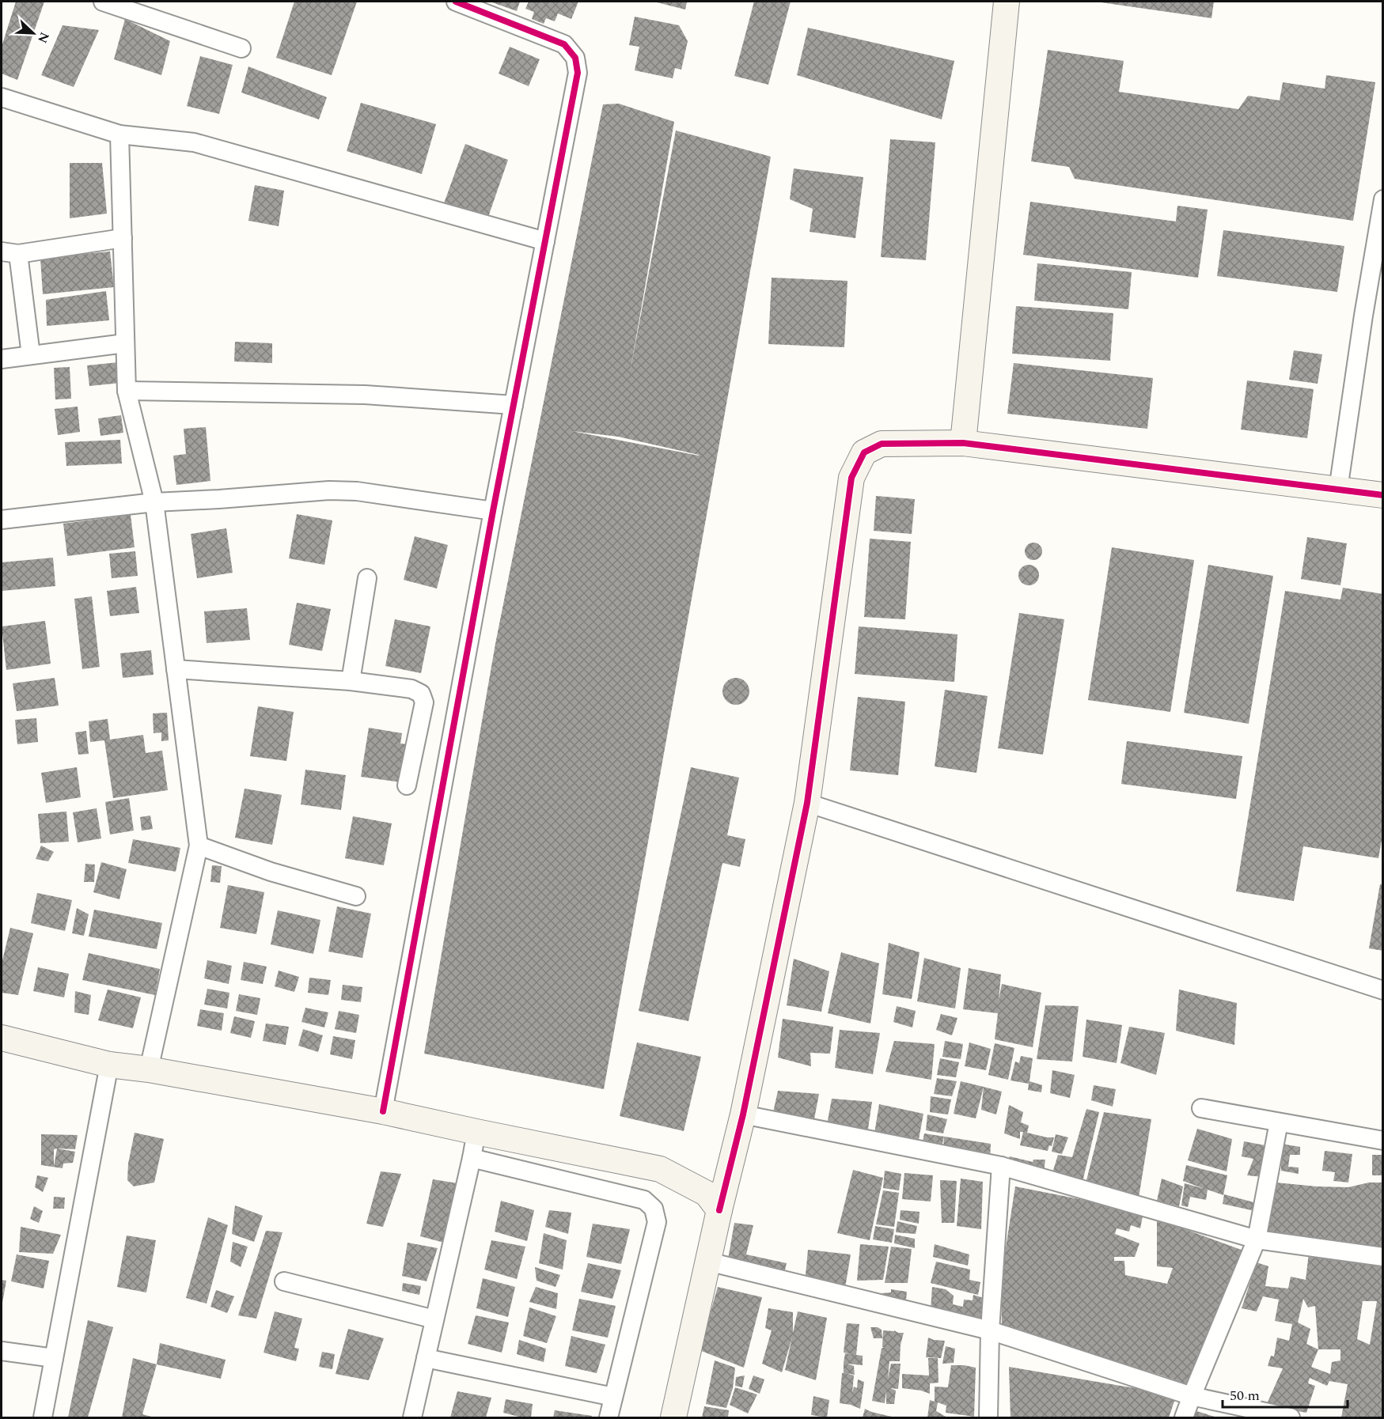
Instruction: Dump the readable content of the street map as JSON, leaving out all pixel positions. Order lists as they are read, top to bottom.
{
  "scale_bar": "50 m",
  "north": "bottom right"
}
